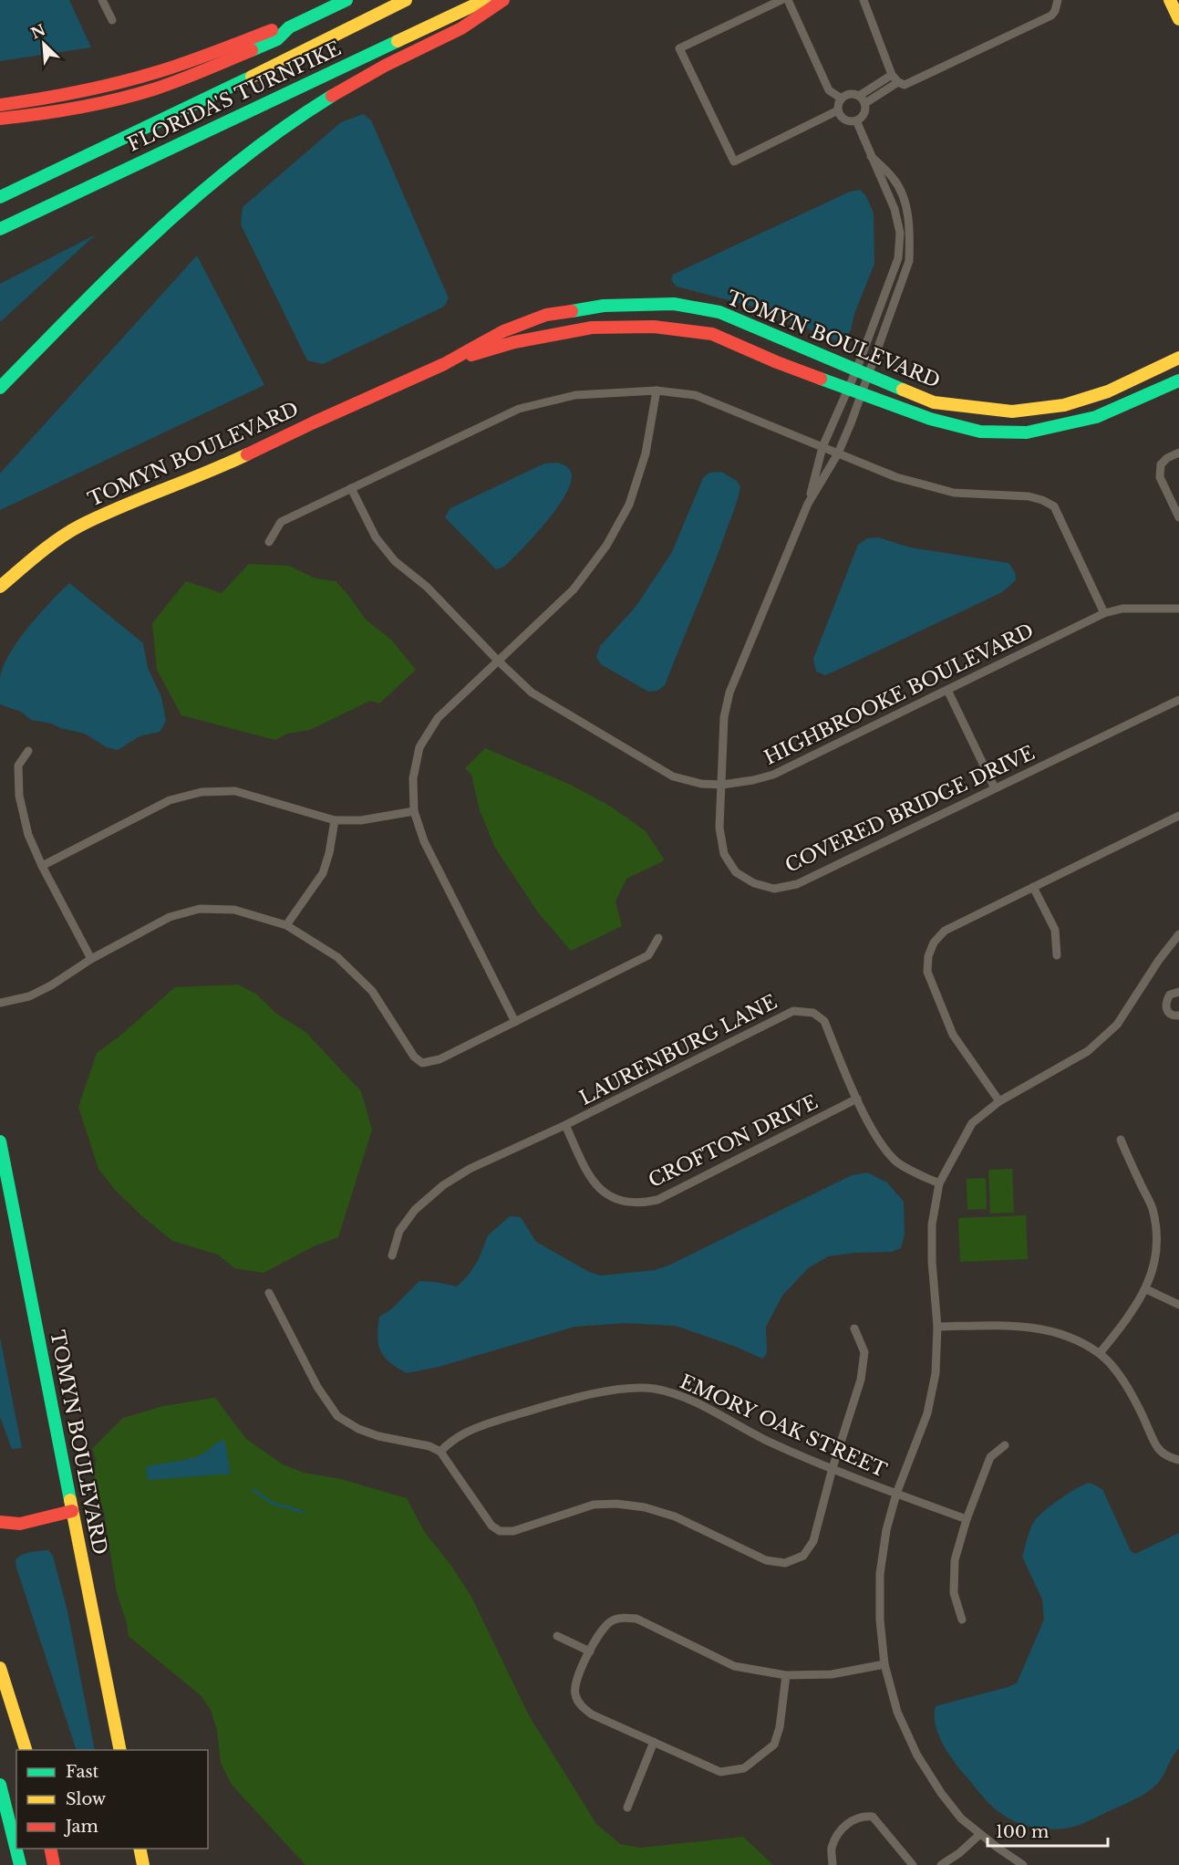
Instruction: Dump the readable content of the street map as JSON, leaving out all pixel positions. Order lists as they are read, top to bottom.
{
  "streets": {
    "main road": ["FLORIDA'S TURNPIKE", "TOMYN BOULEVARD"],
    "street": [
      "HIGHBROOKE BOULEVARD",
      "COVERED BRIDGE DRIVE",
      "LAURENBURG LANE",
      "CROFTON DRIVE",
      "EMORY OAK STREET"
    ]
  },
  "crossings": [
    ["HIGHBROOKE BOULEVARD", "COVERED BRIDGE DRIVE"],
    ["LAURENBURG LANE", "CROFTON DRIVE"]
  ],
  "legend": ["Fast", "Slow", "Jam"],
  "scale_bar": "100 m",
  "north": "top left"
}
